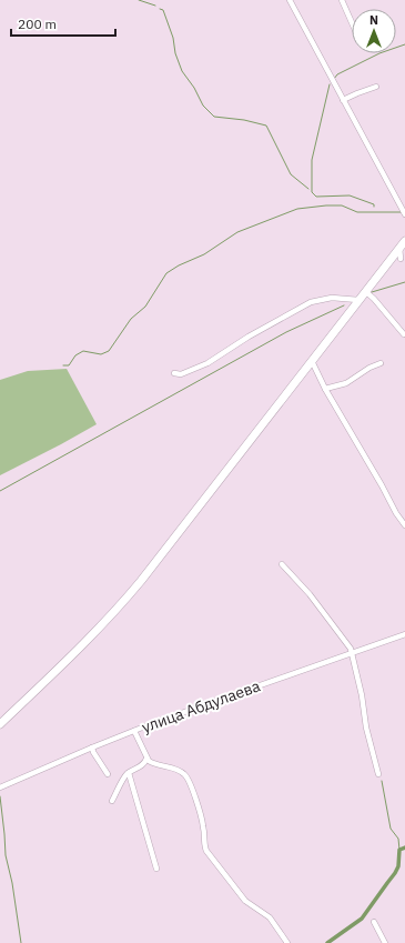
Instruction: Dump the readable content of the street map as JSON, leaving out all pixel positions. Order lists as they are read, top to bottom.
{
  "streets": {
    "street": ["улица Абдулаева"]
  },
  "scale_bar": "200 m",
  "north": "top"
}
